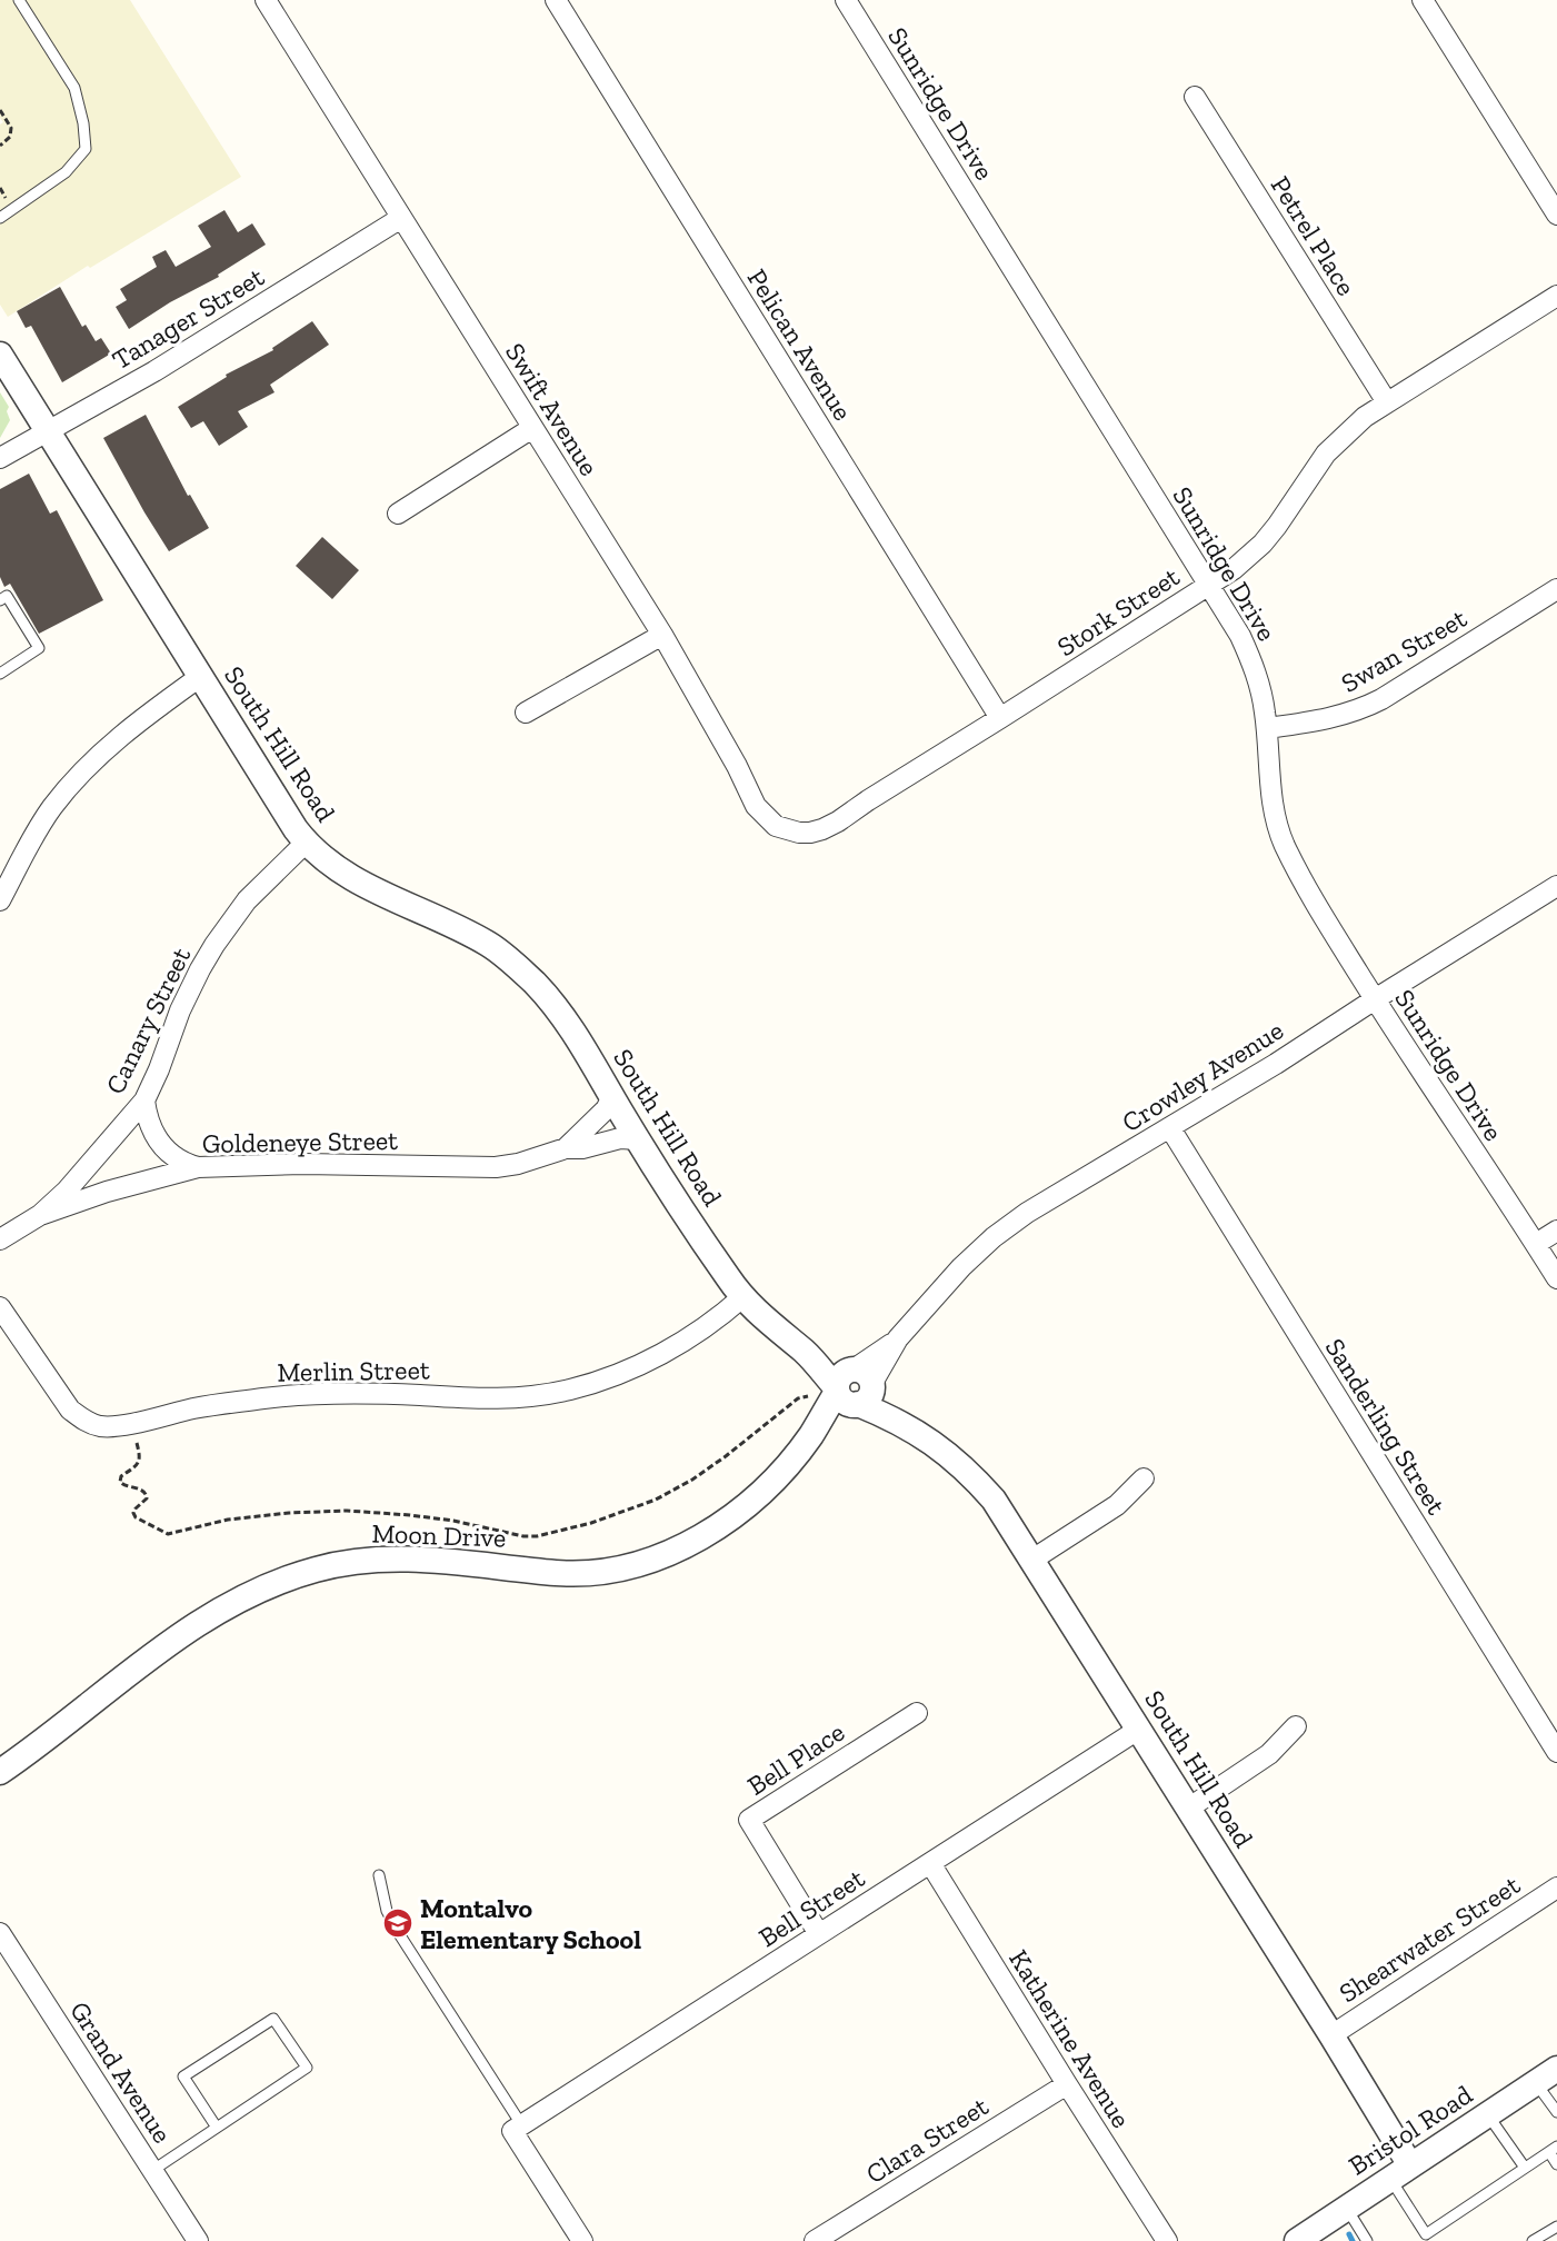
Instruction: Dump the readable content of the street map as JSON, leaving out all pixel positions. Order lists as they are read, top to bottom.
{
  "streets": {
    "street": [
      "Sunridge Drive",
      "Petrel Place",
      "Tanager Street",
      "Pelican Avenue",
      "Swift Avenue",
      "Stork Street",
      "Swan Street",
      "South Hill Road",
      "Canary Street",
      "Crowley Avenue",
      "Goldeneye Street",
      "Merlin Street",
      "Sanderling Street",
      "Moon Drive",
      "Bell Place",
      "Bell Street",
      "Shearwater Street",
      "Katherine Avenue",
      "Grand Avenue",
      "Bristol Road",
      "Clara Street"
    ]
  },
  "crossings": [
    ["Sunridge Drive", "Stork Street"],
    ["Sunridge Drive", "Swan Street"],
    ["Sunridge Drive", "Crowley Avenue"],
    ["Petrel Place", "Stork Street"],
    ["Tanager Street", "Swift Avenue"],
    ["Tanager Street", "South Hill Road"],
    ["Pelican Avenue", "Stork Street"],
    ["Swift Avenue", "Stork Street"],
    ["South Hill Road", "Canary Street"],
    ["South Hill Road", "Crowley Avenue"],
    ["South Hill Road", "Goldeneye Street"],
    ["South Hill Road", "Merlin Street"],
    ["South Hill Road", "Moon Drive"],
    ["South Hill Road", "Bell Street"],
    ["South Hill Road", "Shearwater Street"],
    ["South Hill Road", "Bristol Road"],
    ["Canary Street", "Goldeneye Street"],
    ["Crowley Avenue", "Sanderling Street"],
    ["Crowley Avenue", "Moon Drive"],
    ["Bell Place", "Bell Street"],
    ["Bell Street", "Katherine Avenue"],
    ["Katherine Avenue", "Clara Street"]
  ],
  "places": {
    "school or university": ["Montalvo Elementary School"]
  }
}
